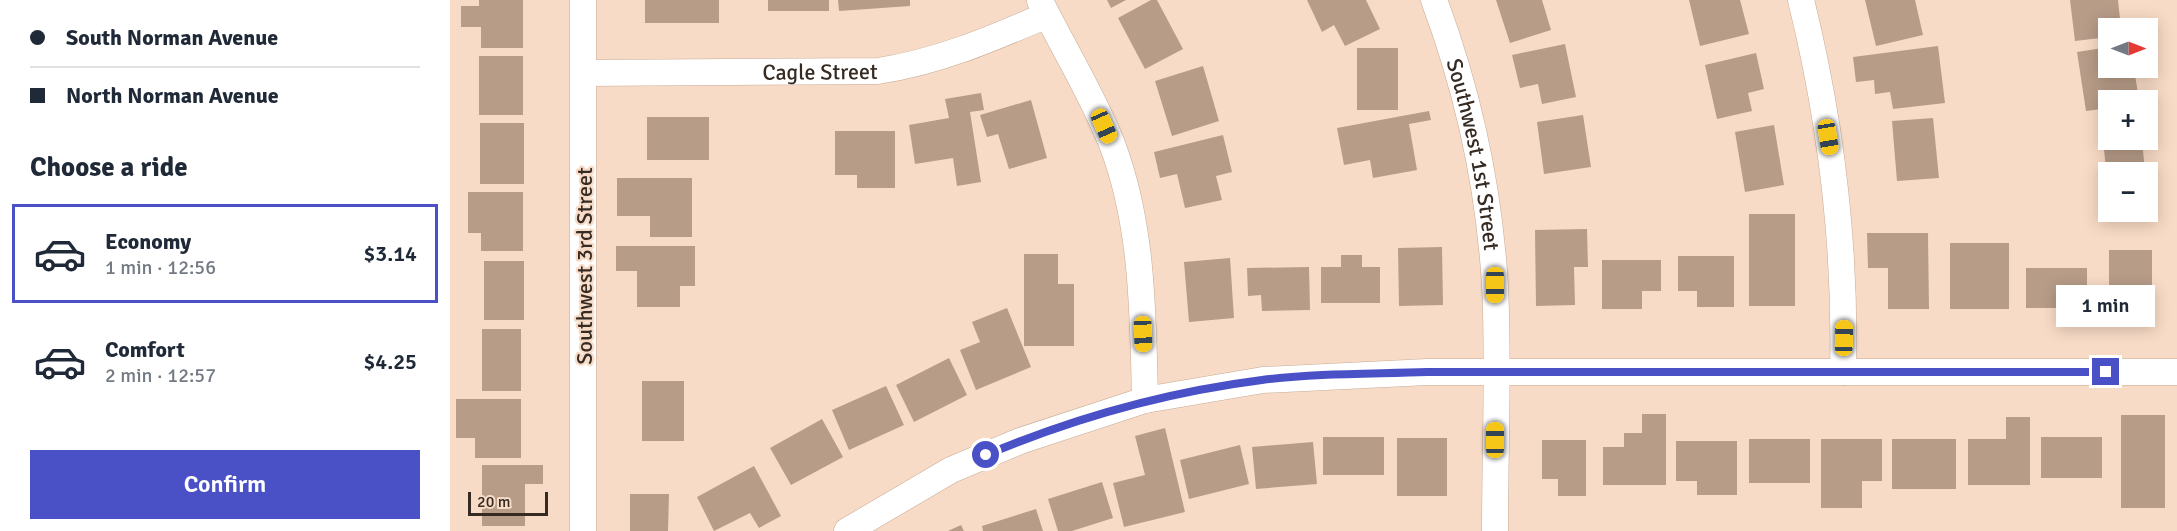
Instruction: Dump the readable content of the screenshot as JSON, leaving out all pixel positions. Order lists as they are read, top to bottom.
{
  "streets": {
    "street": ["Cagle Street", "Southwest 1st Street", "Southwest 3rd Street"]
  },
  "crossings": [
    ["Cagle Street", "Southwest 3rd Street"]
  ],
  "scale_bar": "20 m",
  "north": "right",
  "page": {
    "banner": ["South Norman Avenue", "North Norman Avenue"],
    "map_buttons": ["+", "−"],
    "heading": "Choose a ride",
    "list": [
      {
        "name": "Economy",
        "note": "1 min · 12:56",
        "value": "$3.14"
      },
      {
        "name": "Comfort",
        "note": "2 min · 12:57",
        "value": "$4.25"
      }
    ],
    "bubble": "1 min",
    "buttons": "Confirm",
    "scale": "20 m"
  }
}
